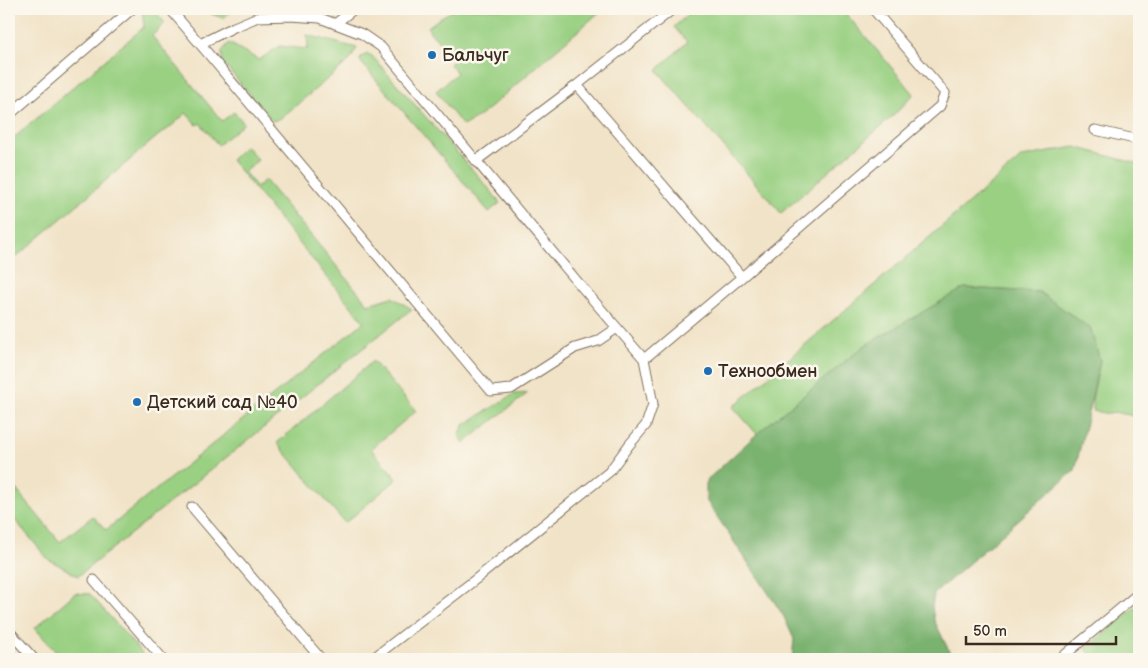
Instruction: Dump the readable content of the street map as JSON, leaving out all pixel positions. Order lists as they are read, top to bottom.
{
  "places": ["Бальчуг", "Технообмен", "Детский сад №40"],
  "scale_bar": "50 m"
}
